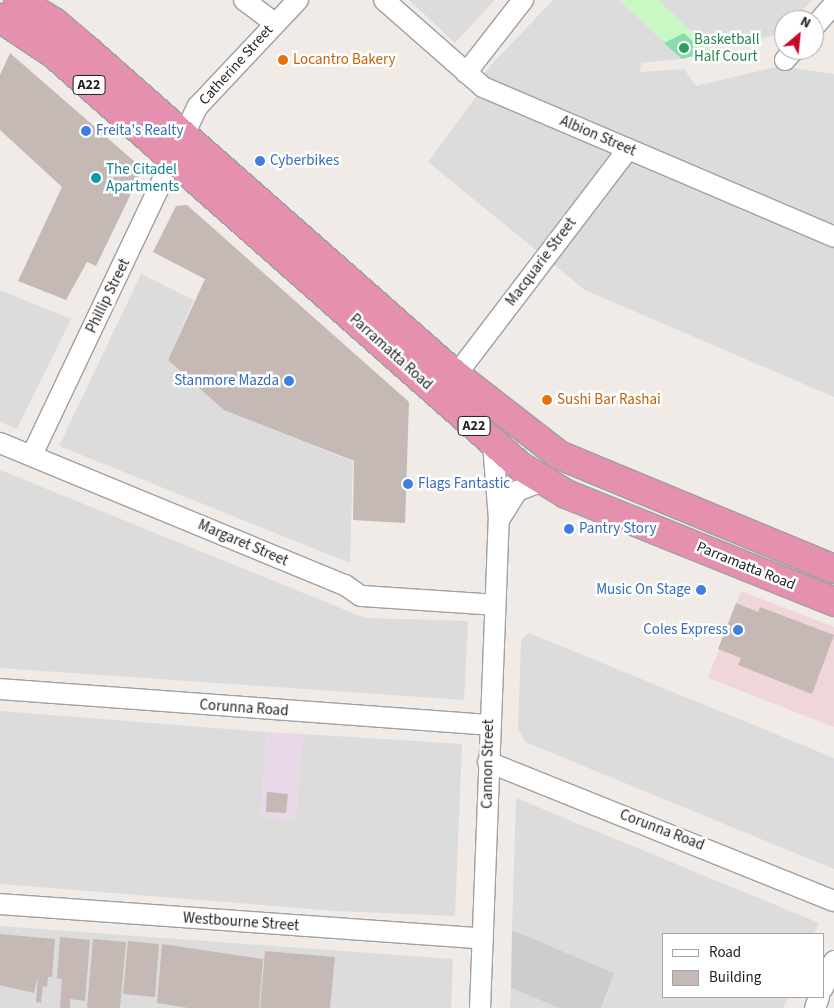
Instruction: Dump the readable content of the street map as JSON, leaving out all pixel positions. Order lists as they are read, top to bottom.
{
  "streets": {
    "highway": ["A22", "Parramatta Road"],
    "street": [
      "Catherine Street",
      "Albion Street",
      "Macquarie Street",
      "Phillip Street",
      "Margaret Street",
      "Corunna Road",
      "Cannon Street",
      "Westbourne Street"
    ]
  },
  "crossings": [
    ["Catherine Street", "Phillip Street"],
    ["Catherine Street", "Parramatta Road"],
    ["Albion Street", "Macquarie Street"],
    ["Macquarie Street", "Parramatta Road"],
    ["Phillip Street", "Parramatta Road"],
    ["Phillip Street", "Margaret Street"],
    ["Parramatta Road", "Cannon Street"],
    ["Margaret Street", "Cannon Street"],
    ["Corunna Road", "Cannon Street"],
    ["Cannon Street", "Westbourne Street"]
  ],
  "places": [
    "Basketball Half Court",
    "Locantro Bakery",
    "Freita's Realty",
    "Cyberbikes",
    "The Citadel Apartments",
    "Stanmore Mazda",
    "Sushi Bar Rashai",
    "Flags Fantastic",
    "Pantry Story",
    "Music On Stage",
    "Coles Express"
  ],
  "legend": ["Road", "Building"],
  "north": "top right"
}
